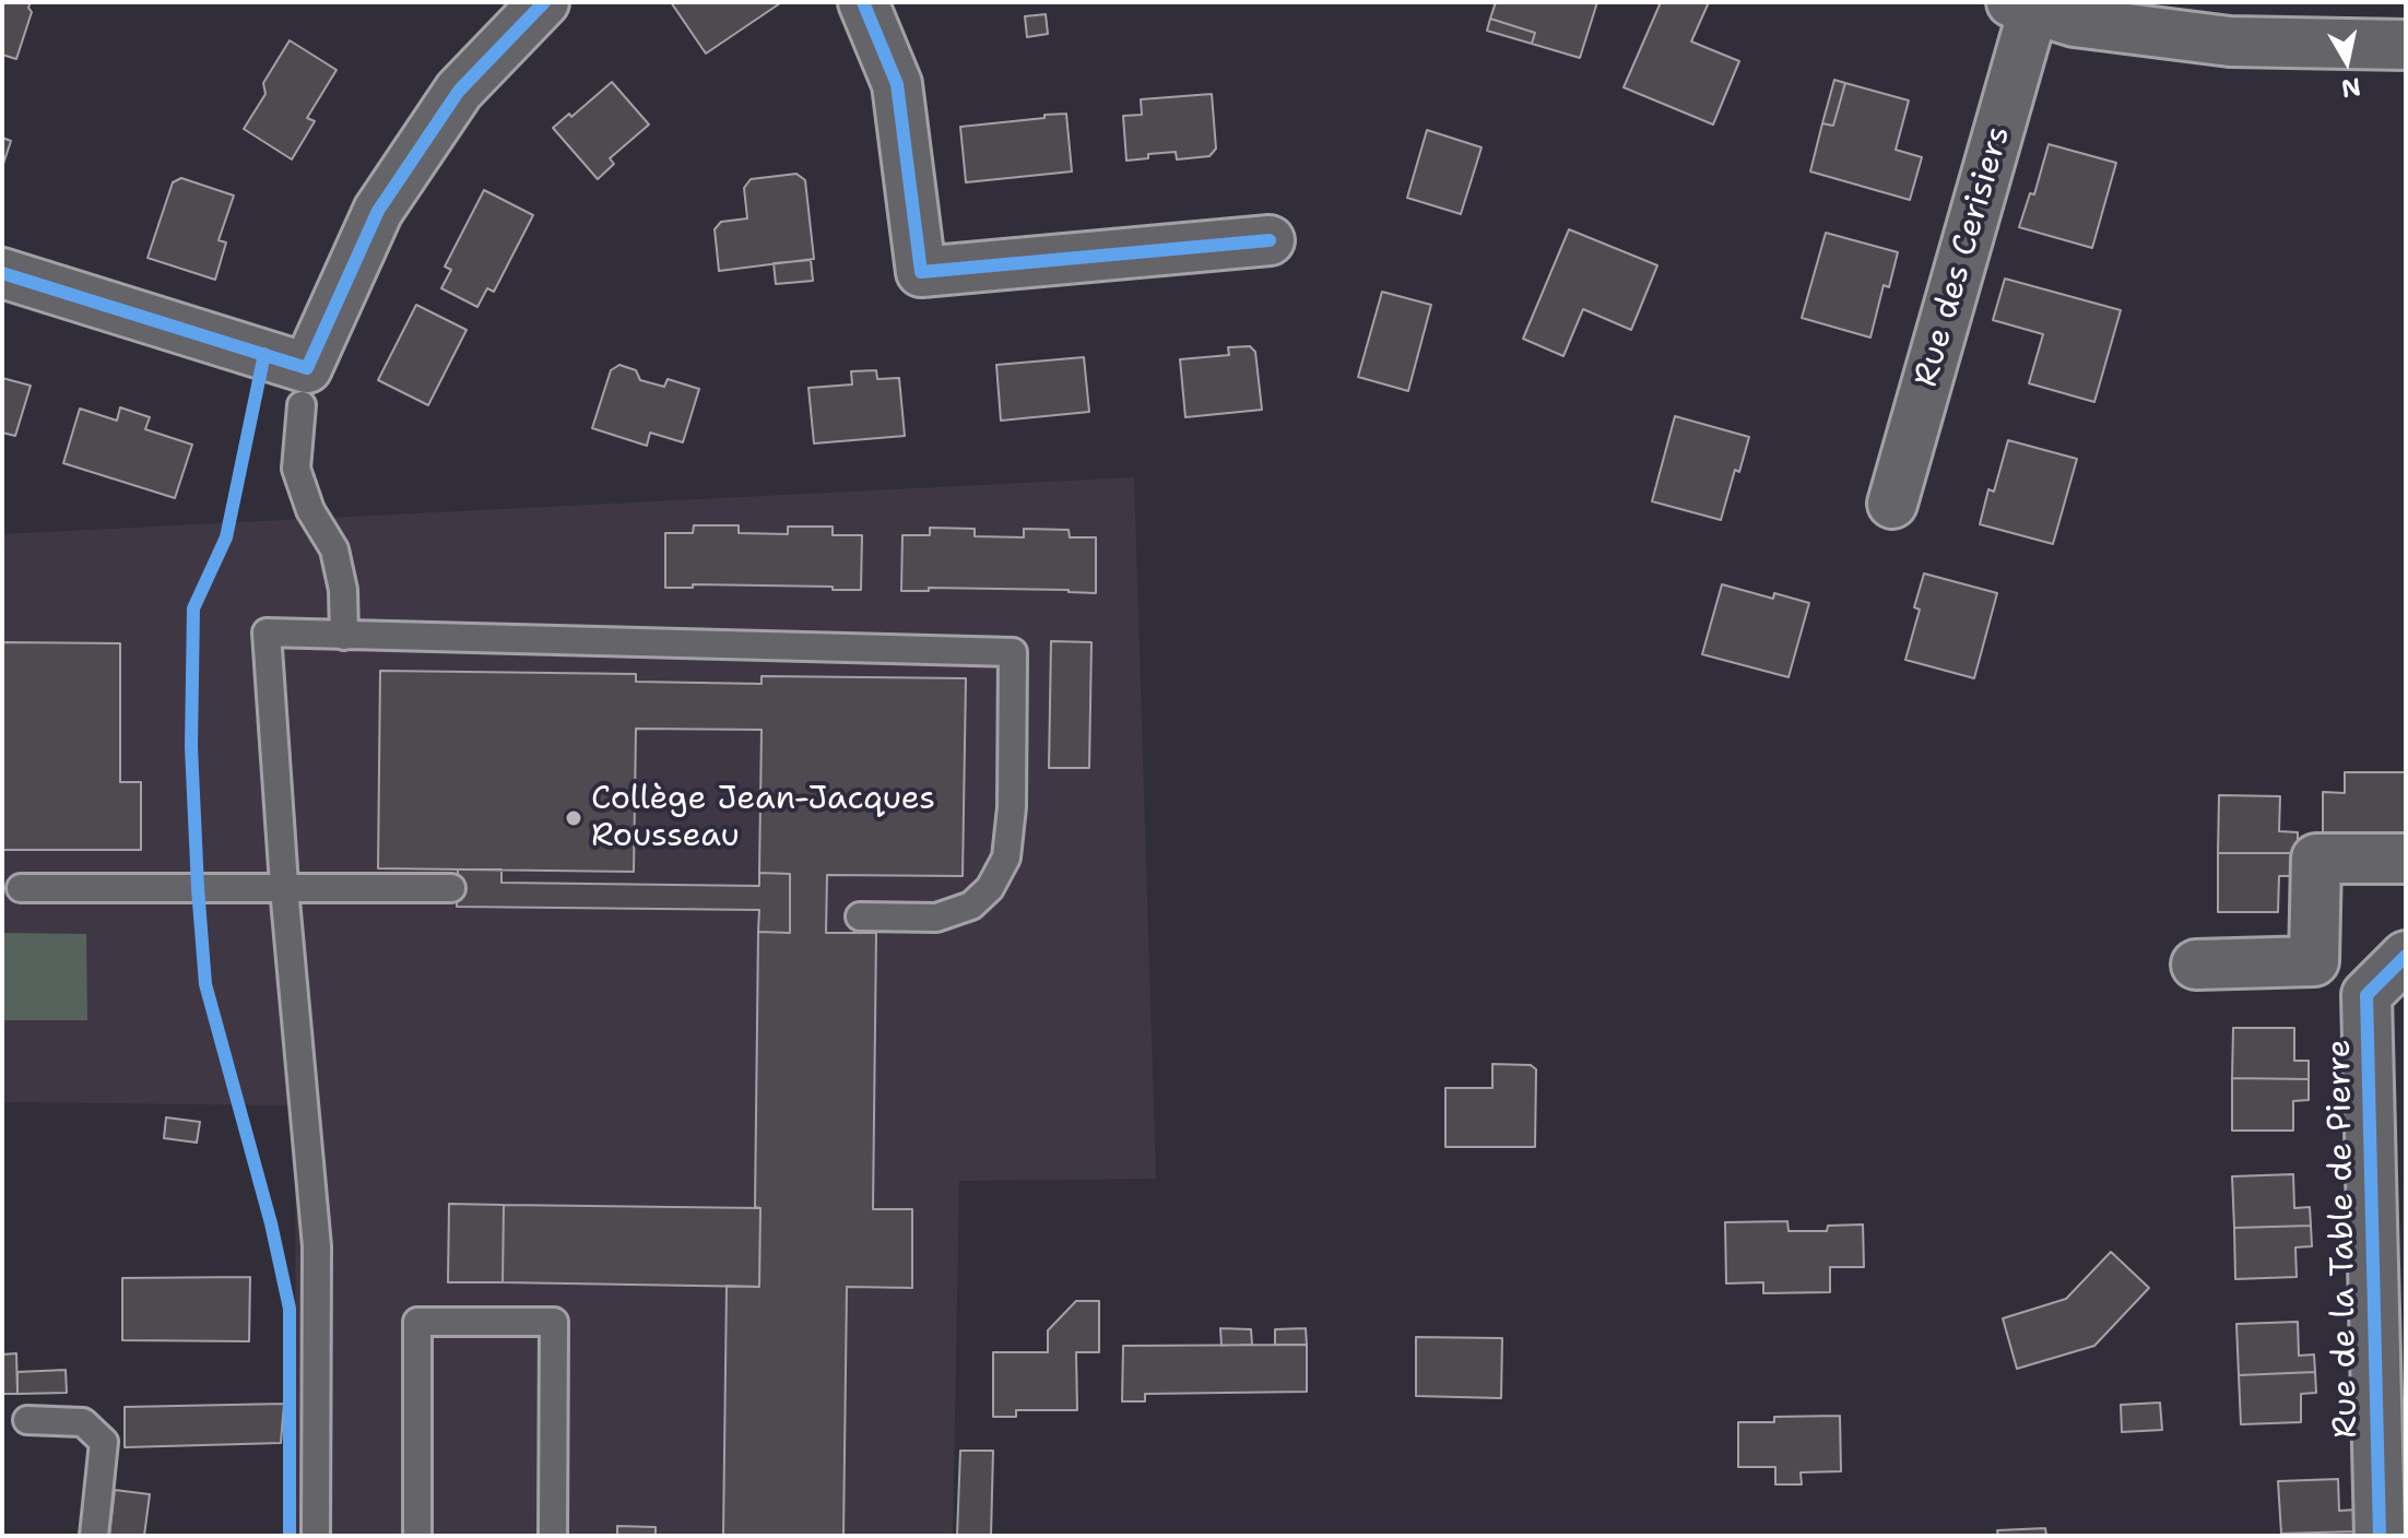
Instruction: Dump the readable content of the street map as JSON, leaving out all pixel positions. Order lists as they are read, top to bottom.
{
  "streets": {
    "street": ["Rue des Cerisiers", "Rue de la Table de Pierre"]
  },
  "places": ["Collège Jean-Jacques Rousseau"],
  "north": "bottom"
}
